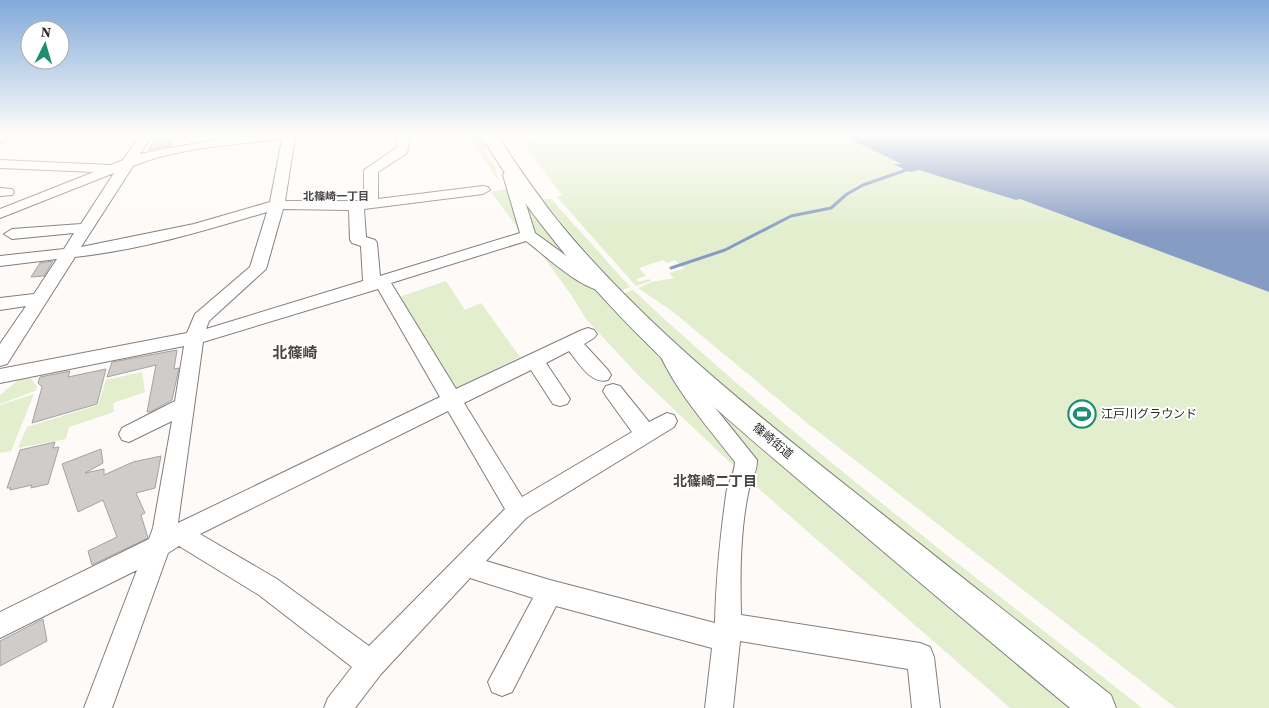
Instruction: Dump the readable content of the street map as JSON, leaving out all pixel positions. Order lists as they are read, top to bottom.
{
  "streets": {
    "main road": ["篠崎街道"]
  },
  "districts": ["北篠崎一丁目", "北篠崎", "北篠崎二丁目"],
  "places": {
    "sports": ["江戸川グラウンド"]
  },
  "north": "top"
}
